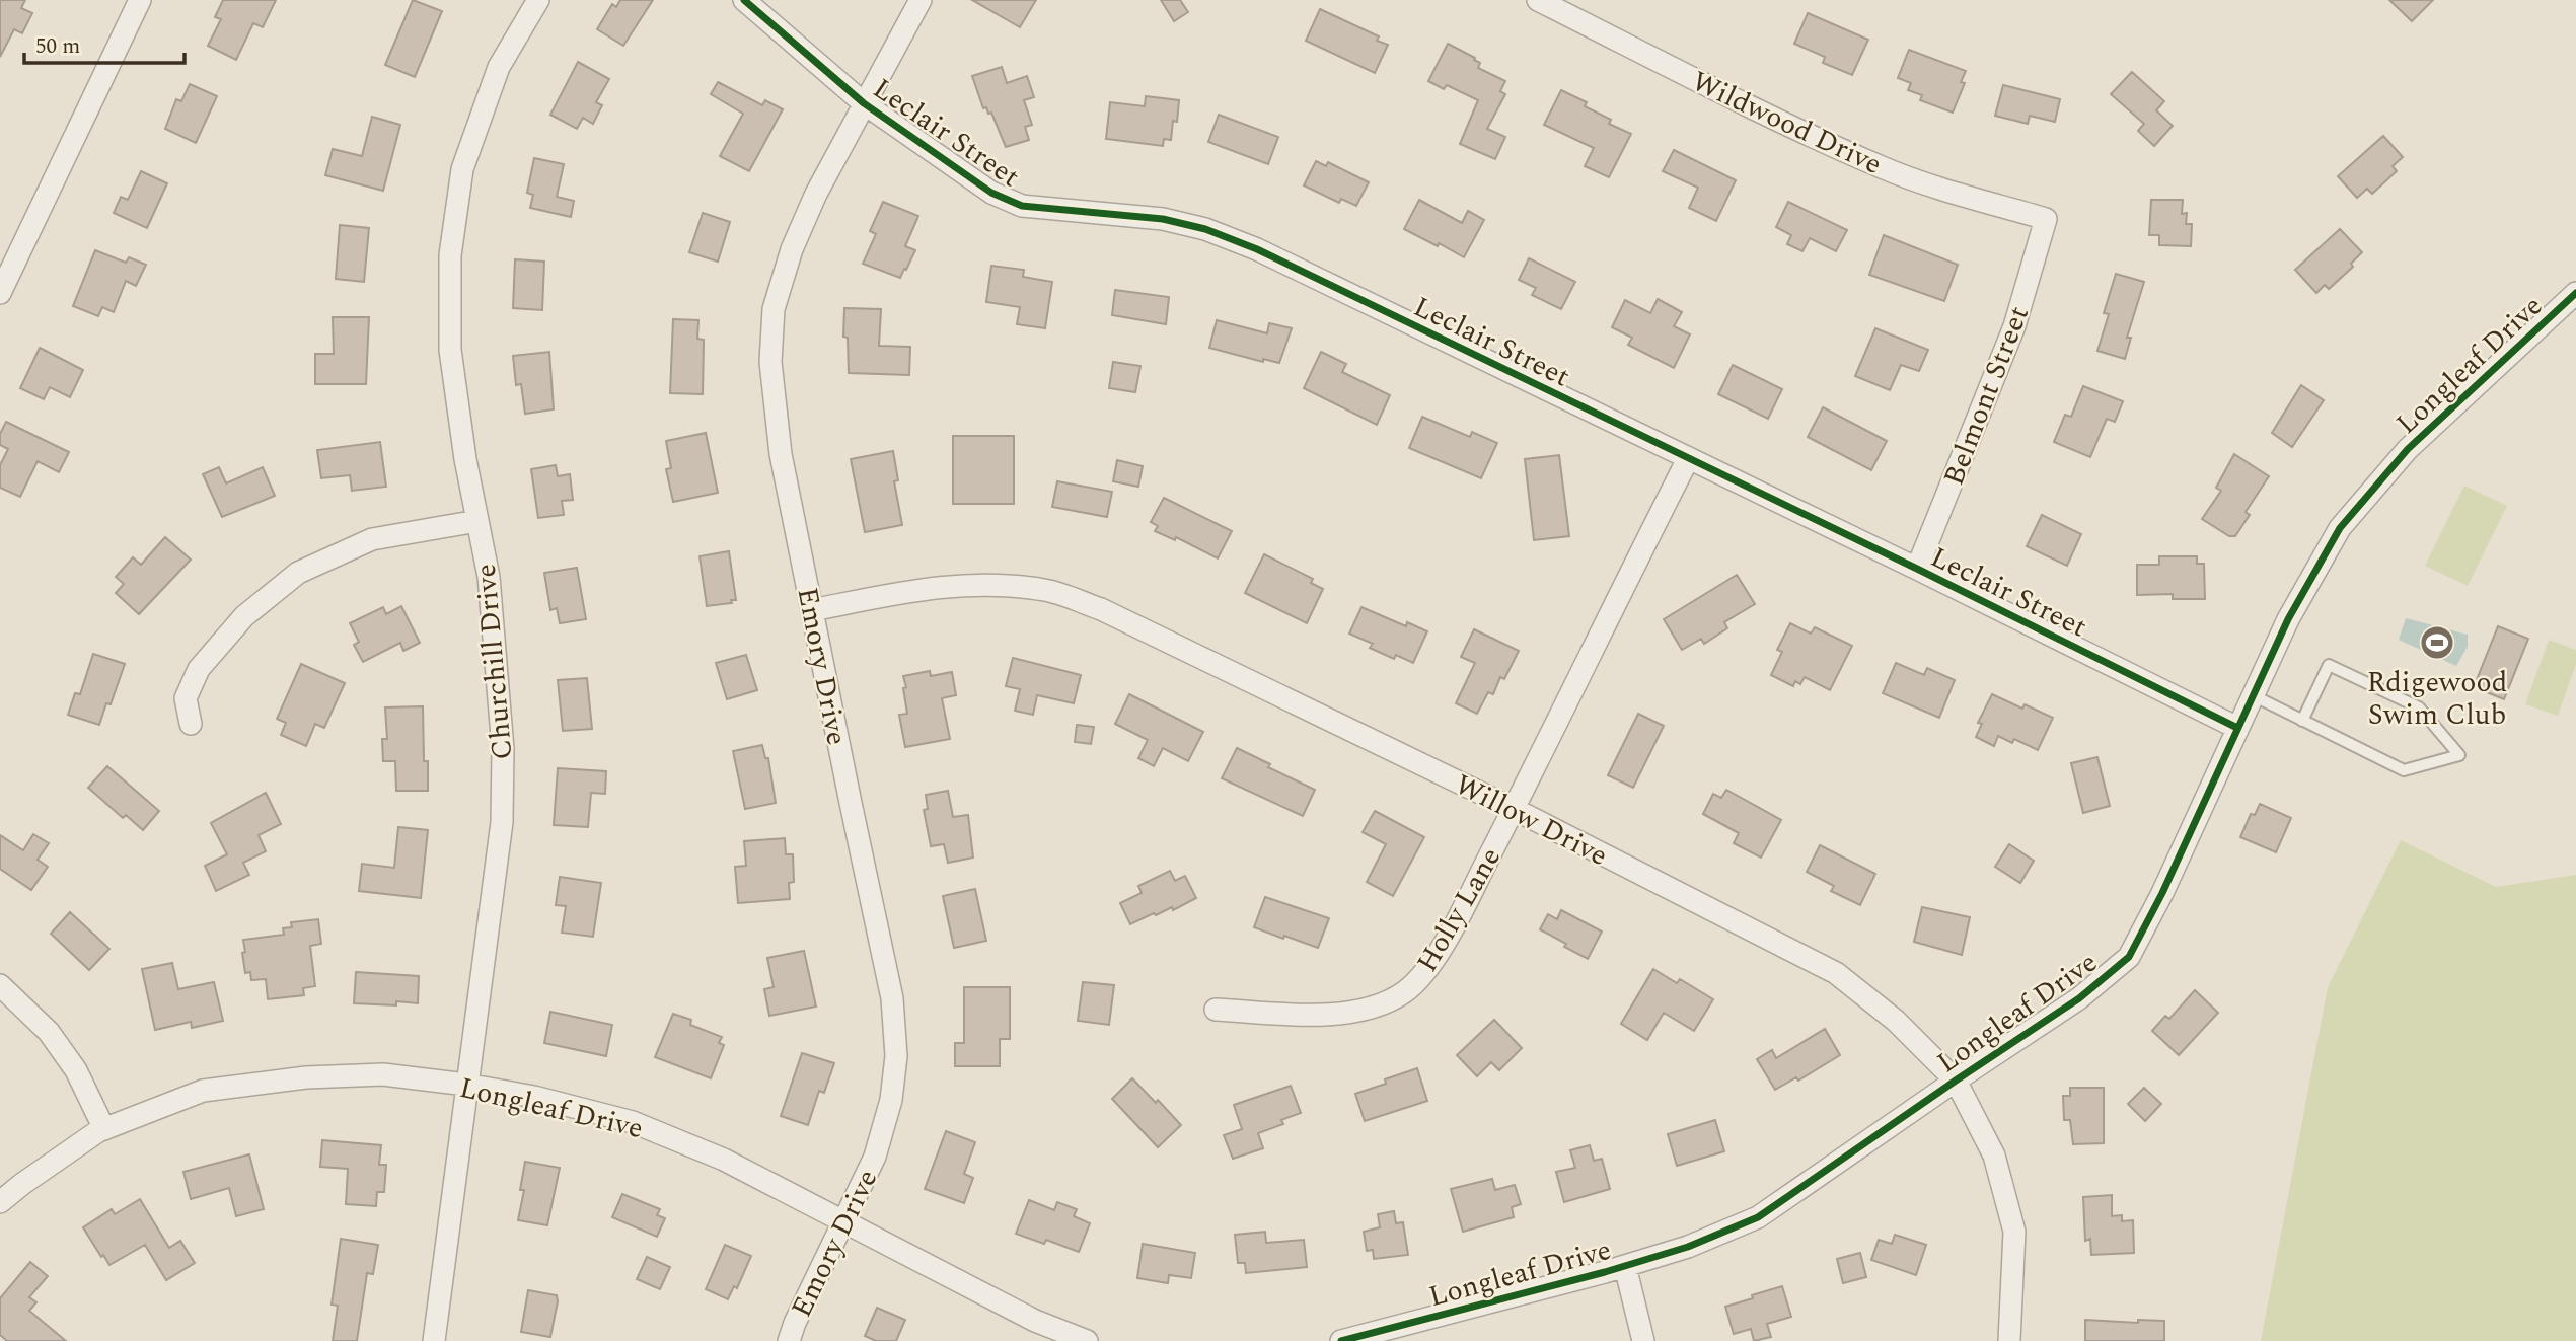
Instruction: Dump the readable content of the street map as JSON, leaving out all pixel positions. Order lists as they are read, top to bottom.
{
  "streets": {
    "street": [
      "Wildwood Drive",
      "Leclair Street",
      "Longleaf Drive",
      "Belmont Street",
      "Churchill Drive",
      "Emory Drive",
      "Willow Drive",
      "Holly Lane"
    ]
  },
  "crossings": [
    ["Wildwood Drive", "Belmont Street"],
    ["Leclair Street", "Longleaf Drive"],
    ["Leclair Street", "Belmont Street"],
    ["Leclair Street", "Emory Drive"],
    ["Leclair Street", "Holly Lane"],
    ["Longleaf Drive", "Churchill Drive"],
    ["Longleaf Drive", "Emory Drive"],
    ["Longleaf Drive", "Willow Drive"],
    ["Emory Drive", "Willow Drive"],
    ["Willow Drive", "Holly Lane"]
  ],
  "places": {
    "sports": ["Rdigewood Swim Club"]
  },
  "scale_bar": "50 m"
}
